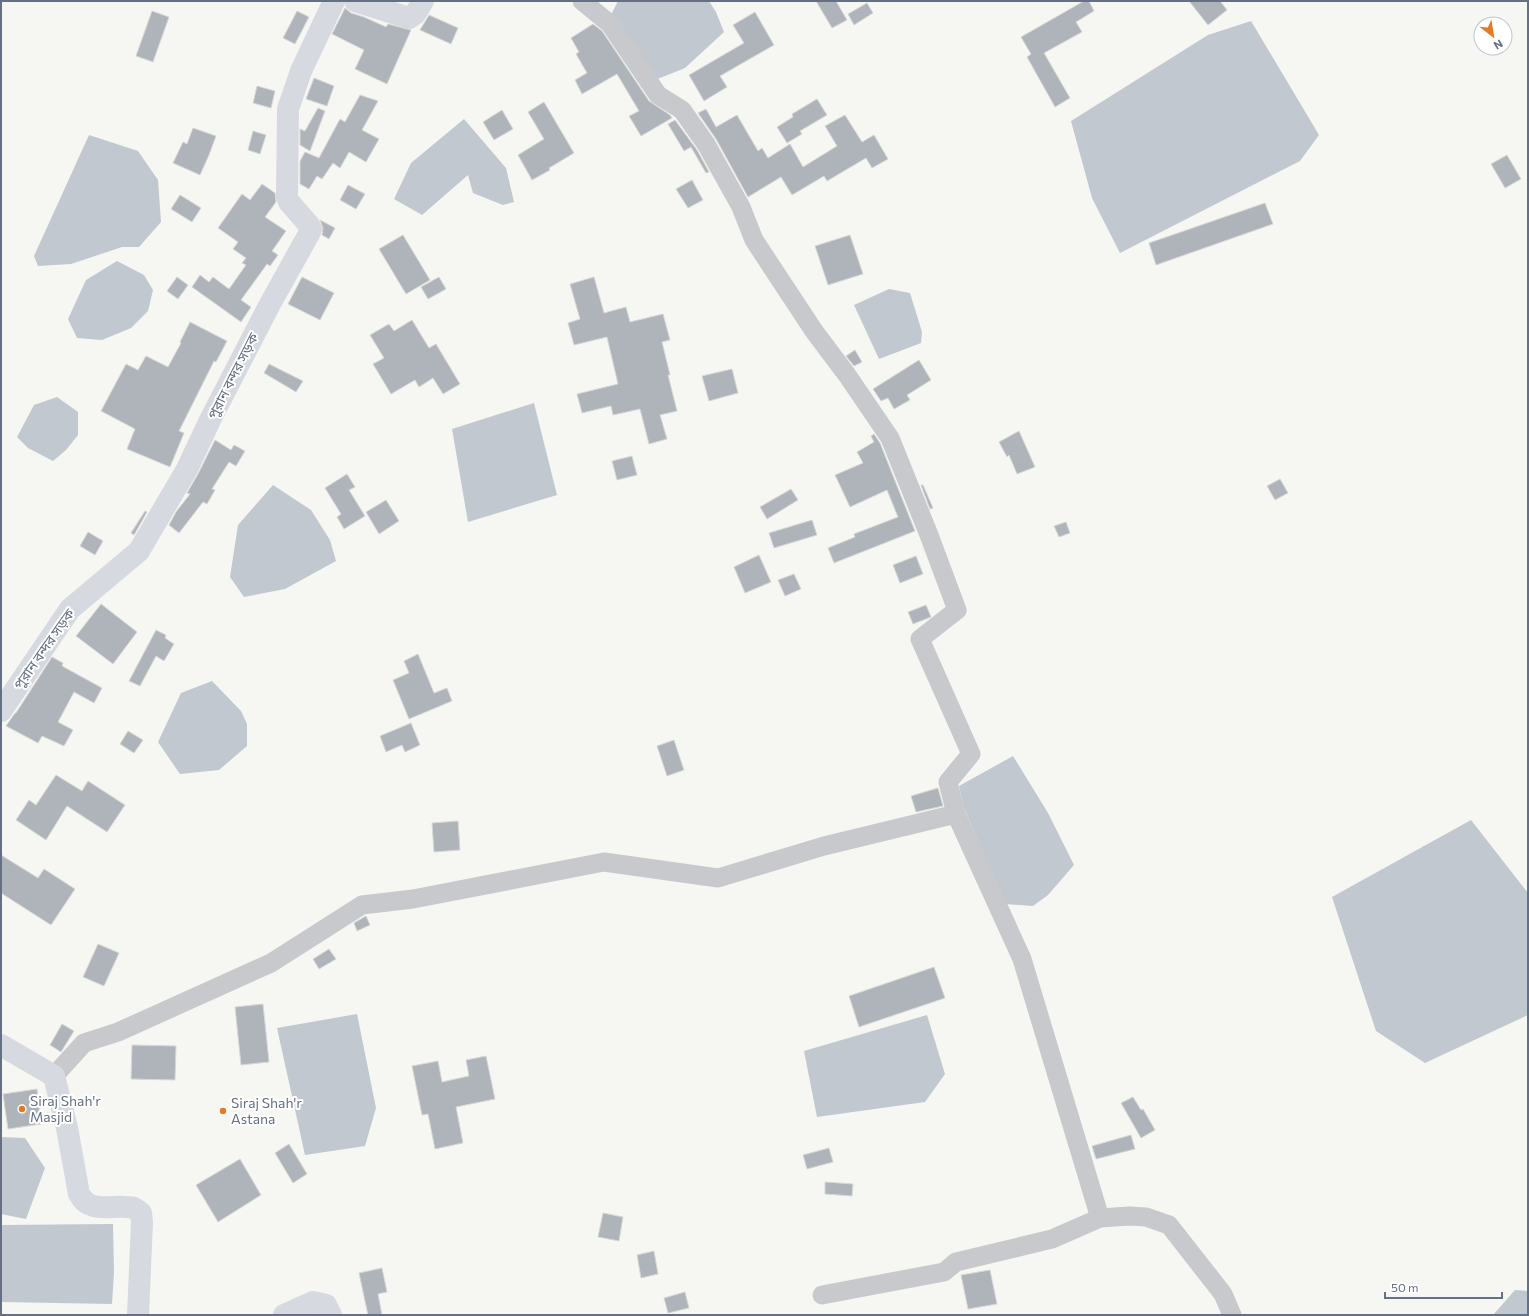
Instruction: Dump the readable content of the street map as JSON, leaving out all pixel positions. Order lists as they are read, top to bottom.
{
  "streets": {
    "street": ["পুরান বন্দর সড়ক"]
  },
  "places": ["Siraj Shah'r Masjid", "Siraj Shah'r Astana"],
  "scale_bar": "50 m",
  "north": "bottom right"
}
